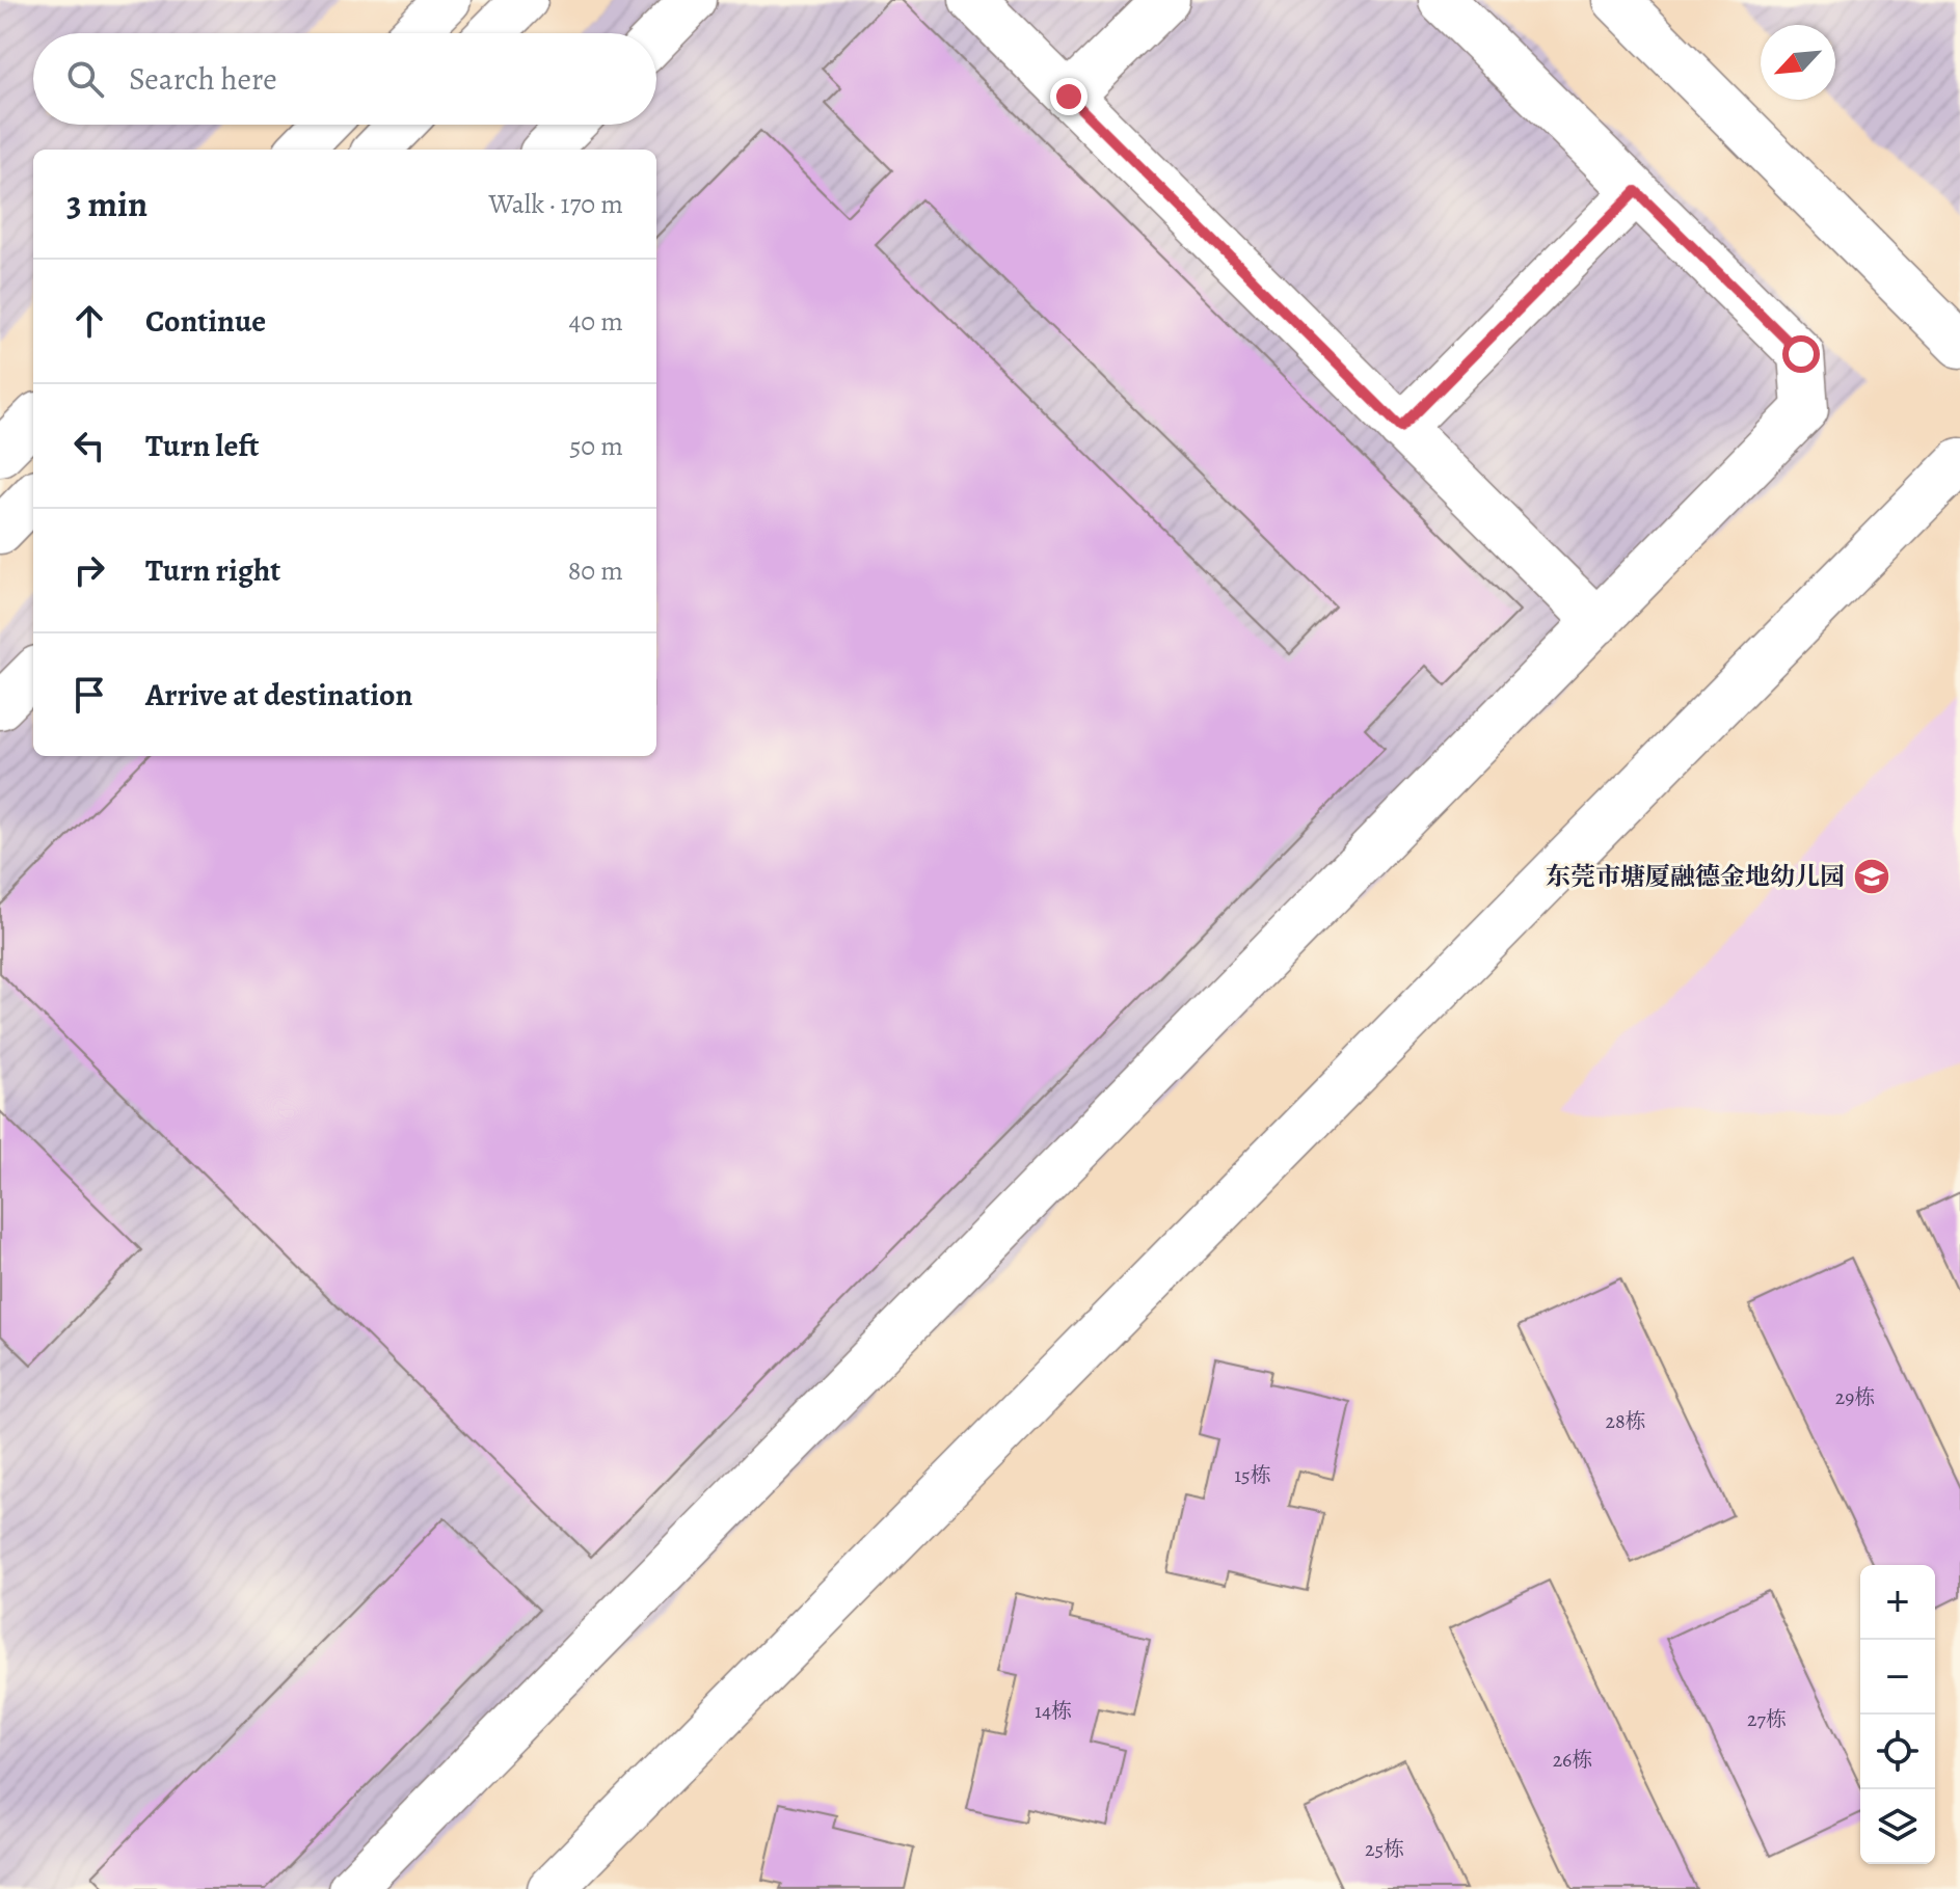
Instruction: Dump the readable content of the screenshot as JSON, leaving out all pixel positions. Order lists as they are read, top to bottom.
{
  "places": {
    "school or university": ["东莞市塘厦融德金地幼儿园"]
  },
  "house_numbers": [
    "29栋",
    "28栋",
    "15栋",
    "14栋",
    "27栋",
    "26栋",
    "25栋"
  ],
  "north": "bottom left",
  "page": {
    "search": "Search here",
    "heading": ["3 min", "Walk · 170 m"],
    "list": [
      ["Continue", "40 m"],
      ["Turn left", "50 m"],
      ["Turn right", "80 m"],
      "Arrive at destination"
    ],
    "map_buttons": ["+", "−"]
  }
}
